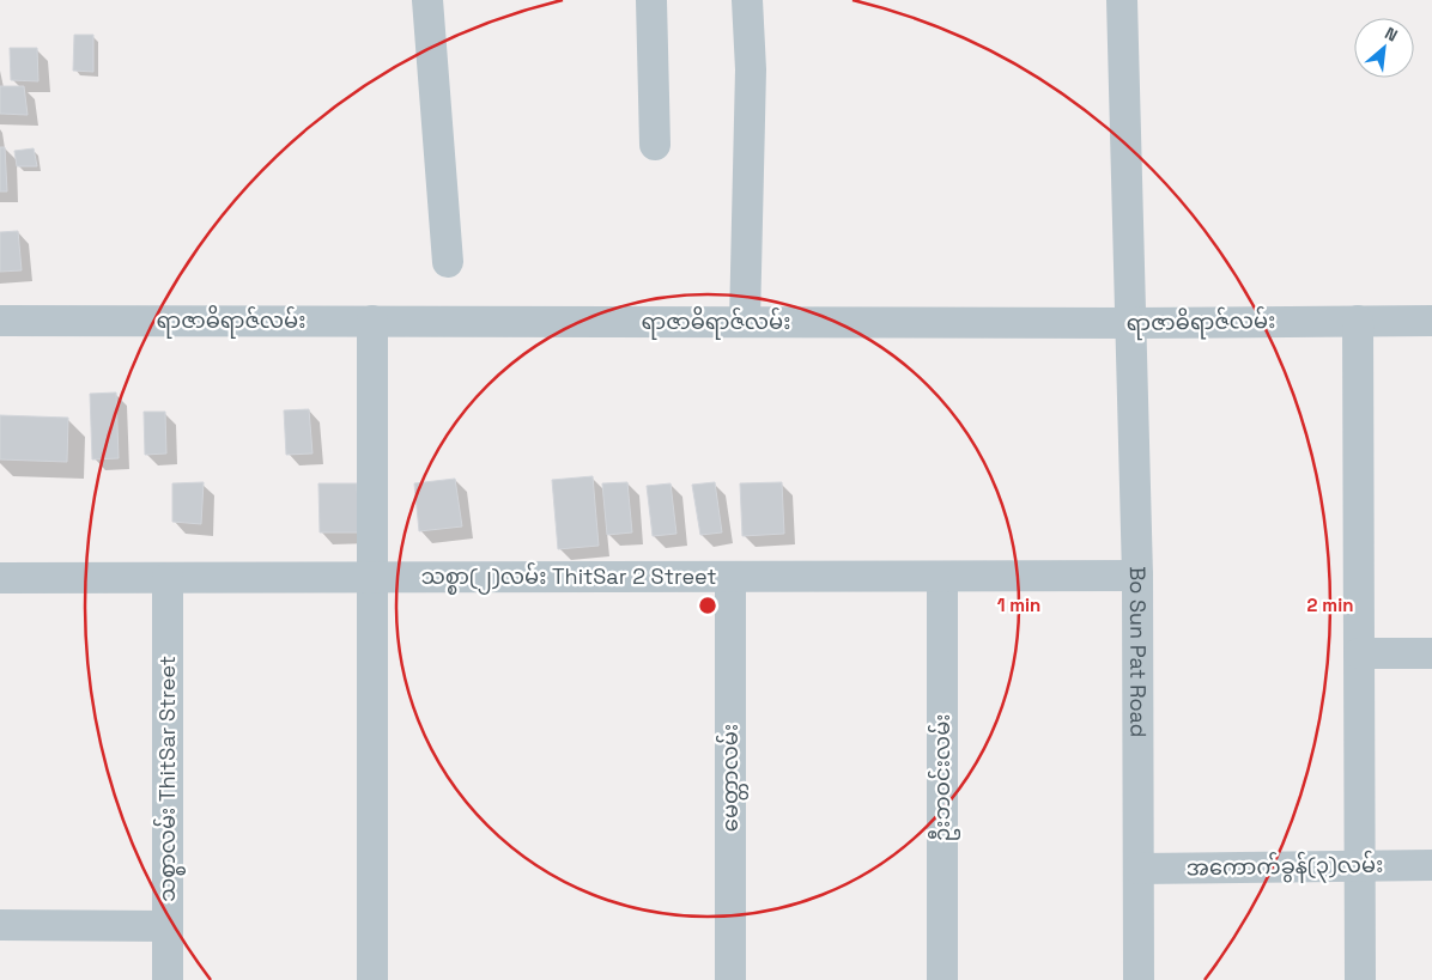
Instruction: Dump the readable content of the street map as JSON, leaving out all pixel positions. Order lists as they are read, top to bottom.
{
  "streets": {
    "street": [
      "ရာဇာဓိရာဇ်လမ်း",
      "သစ္စာ(၂)လမ်း ThitSar 2 Street",
      "Bo Sun Pat Road",
      "မေတ္တာလမ်း",
      "ဦးဘဝင်းလမ်း",
      "သစ္စာလမ်း ThitSar Street",
      "အကောက်ခွန်(၃)လမ်း"
    ]
  },
  "crossings": [
    ["ရာဇာဓိရာဇ်လမ်း", "Bo Sun Pat Road"],
    ["သစ္စာ(၂)လမ်း ThitSar 2 Street", "Bo Sun Pat Road"],
    ["သစ္စာ(၂)လမ်း ThitSar 2 Street", "မေတ္တာလမ်း"],
    ["သစ္စာ(၂)လမ်း ThitSar 2 Street", "ဦးဘဝင်းလမ်း"],
    ["သစ္စာ(၂)လမ်း ThitSar 2 Street", "သစ္စာလမ်း ThitSar Street"],
    ["Bo Sun Pat Road", "အကောက်ခွန်(၃)လမ်း"]
  ],
  "north": "top right",
  "rings": ["1 min", "2 min"]
}
